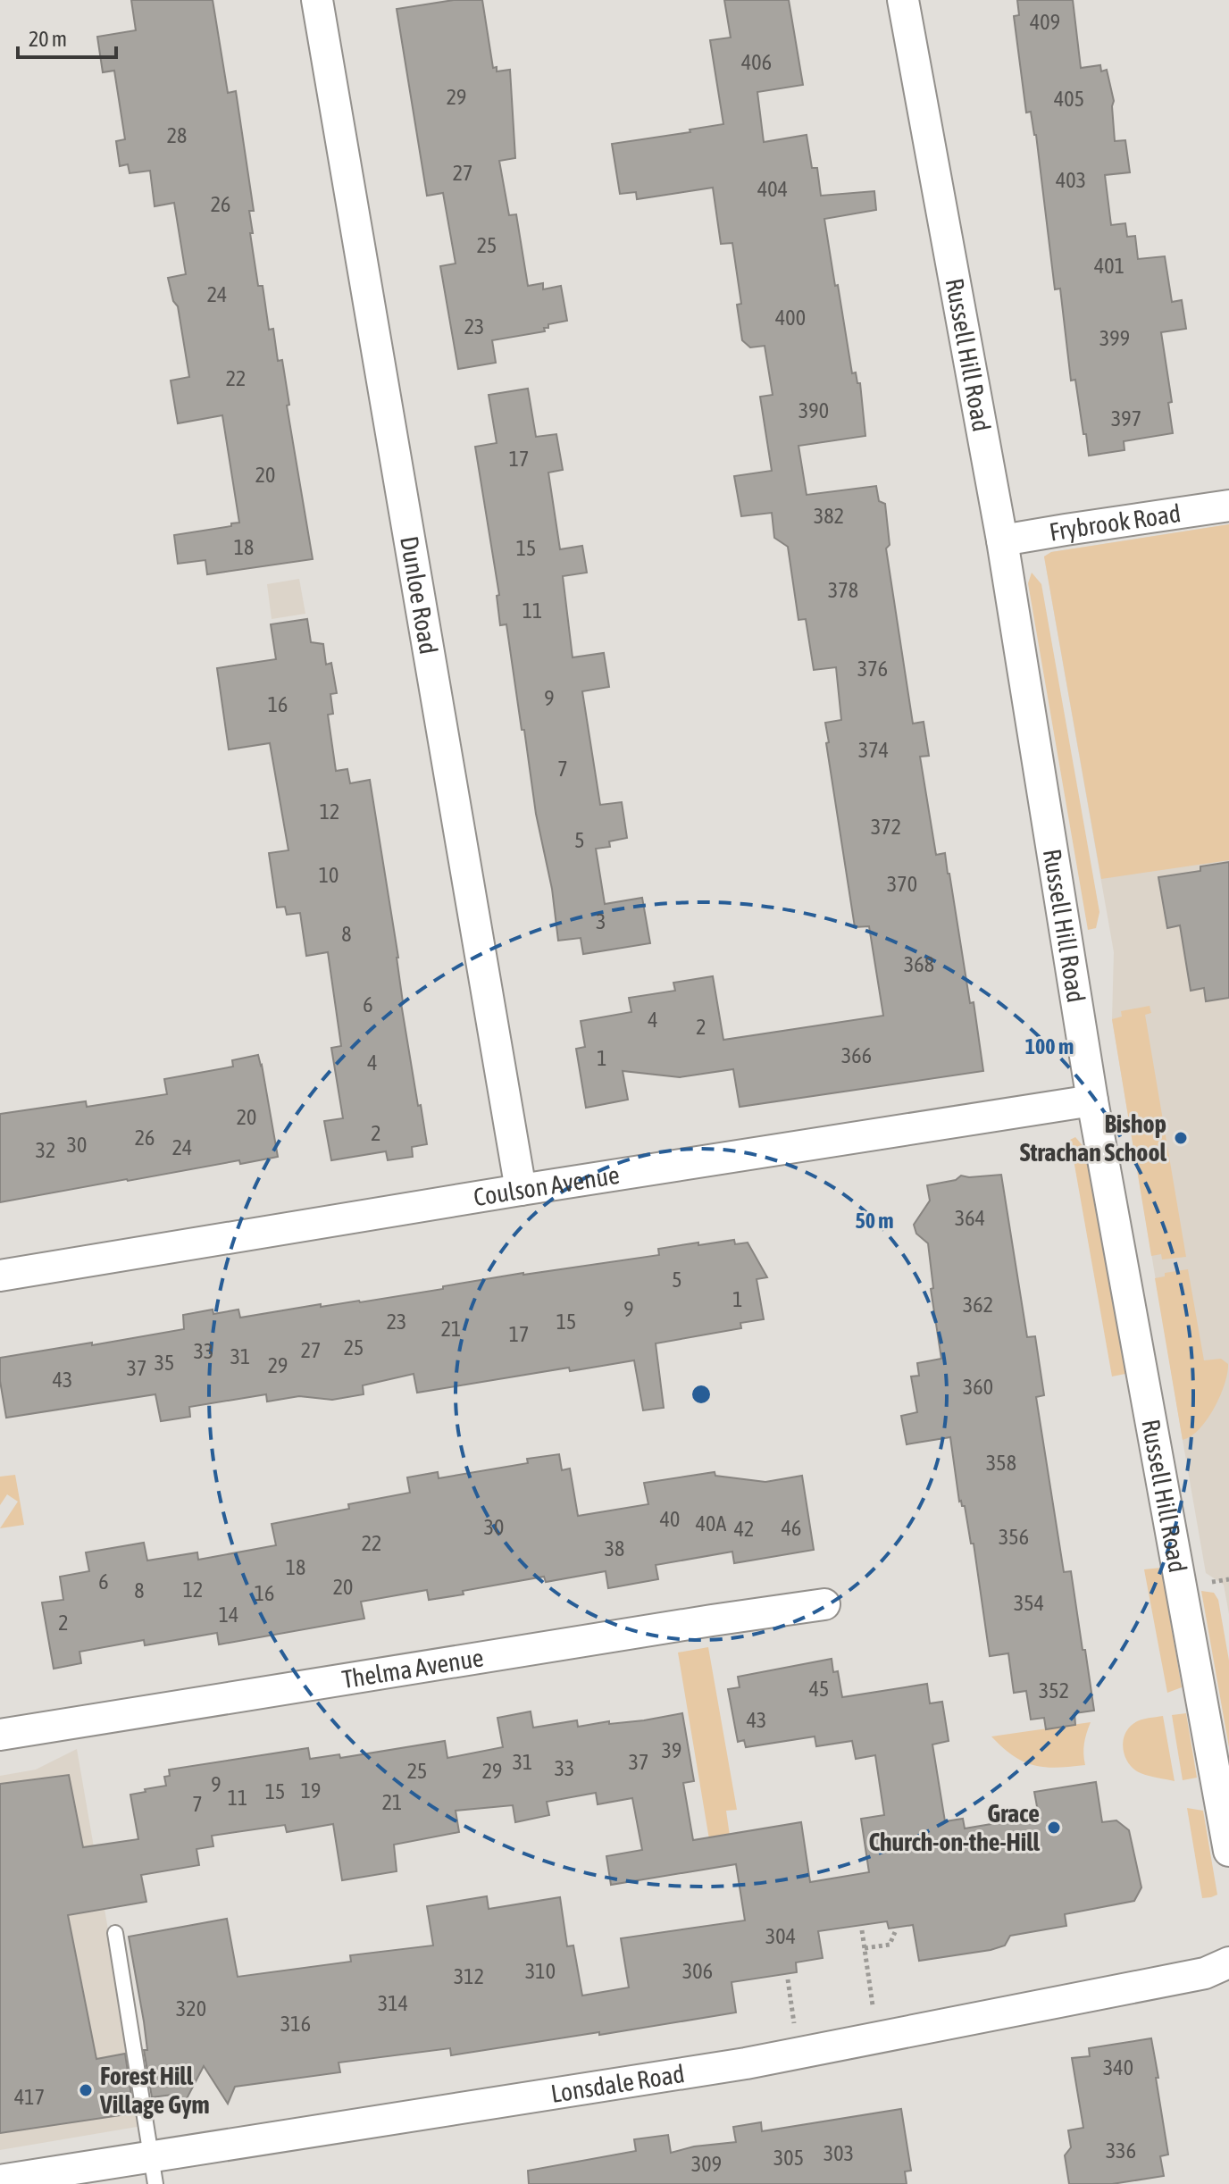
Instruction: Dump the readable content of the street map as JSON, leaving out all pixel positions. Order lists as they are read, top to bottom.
{
  "streets": {
    "street": [
      "Russell Hill Road",
      "Frybrook Road",
      "Dunloe Road",
      "Coulson Avenue",
      "Thelma Avenue",
      "Lonsdale Road"
    ]
  },
  "crossings": [
    ["Russell Hill Road", "Frybrook Road"],
    ["Russell Hill Road", "Coulson Avenue"],
    ["Dunloe Road", "Coulson Avenue"]
  ],
  "places": ["Bishop Strachan School", "Grace Church-on-the-Hill", "Forest Hill Village Gym"],
  "house_numbers": [
    "409",
    "406",
    "29",
    "405",
    "28",
    "27",
    "403",
    "404",
    "26",
    "25",
    "401",
    "24",
    "400",
    "23",
    "399",
    "22",
    "390",
    "397",
    "17",
    "20",
    "382",
    "18",
    "15",
    "378",
    "11",
    "376",
    "9",
    "16",
    "374",
    "7",
    "12",
    "372",
    "5",
    "10",
    "370",
    "3",
    "8",
    "368",
    "6",
    "4",
    "2",
    "366",
    "1",
    "4",
    "20",
    "2",
    "26",
    "30",
    "24",
    "32",
    "364",
    "5",
    "1",
    "362",
    "9",
    "23",
    "15",
    "21",
    "17",
    "25",
    "27",
    "33",
    "31",
    "35",
    "29",
    "37",
    "43",
    "360",
    "358",
    "40",
    "40A",
    "30",
    "46",
    "42",
    "356",
    "22",
    "38",
    "18",
    "6",
    "20",
    "12",
    "8",
    "16",
    "354",
    "14",
    "2",
    "45",
    "352",
    "43",
    "39",
    "31",
    "37",
    "33",
    "25",
    "29",
    "9",
    "19",
    "15",
    "11",
    "21",
    "7",
    "304",
    "310",
    "306",
    "312",
    "314",
    "320",
    "316",
    "340",
    "417",
    "336",
    "303",
    "305",
    "309"
  ],
  "scale_bar": "20 m",
  "rings": ["100 m", "50 m"]
}
